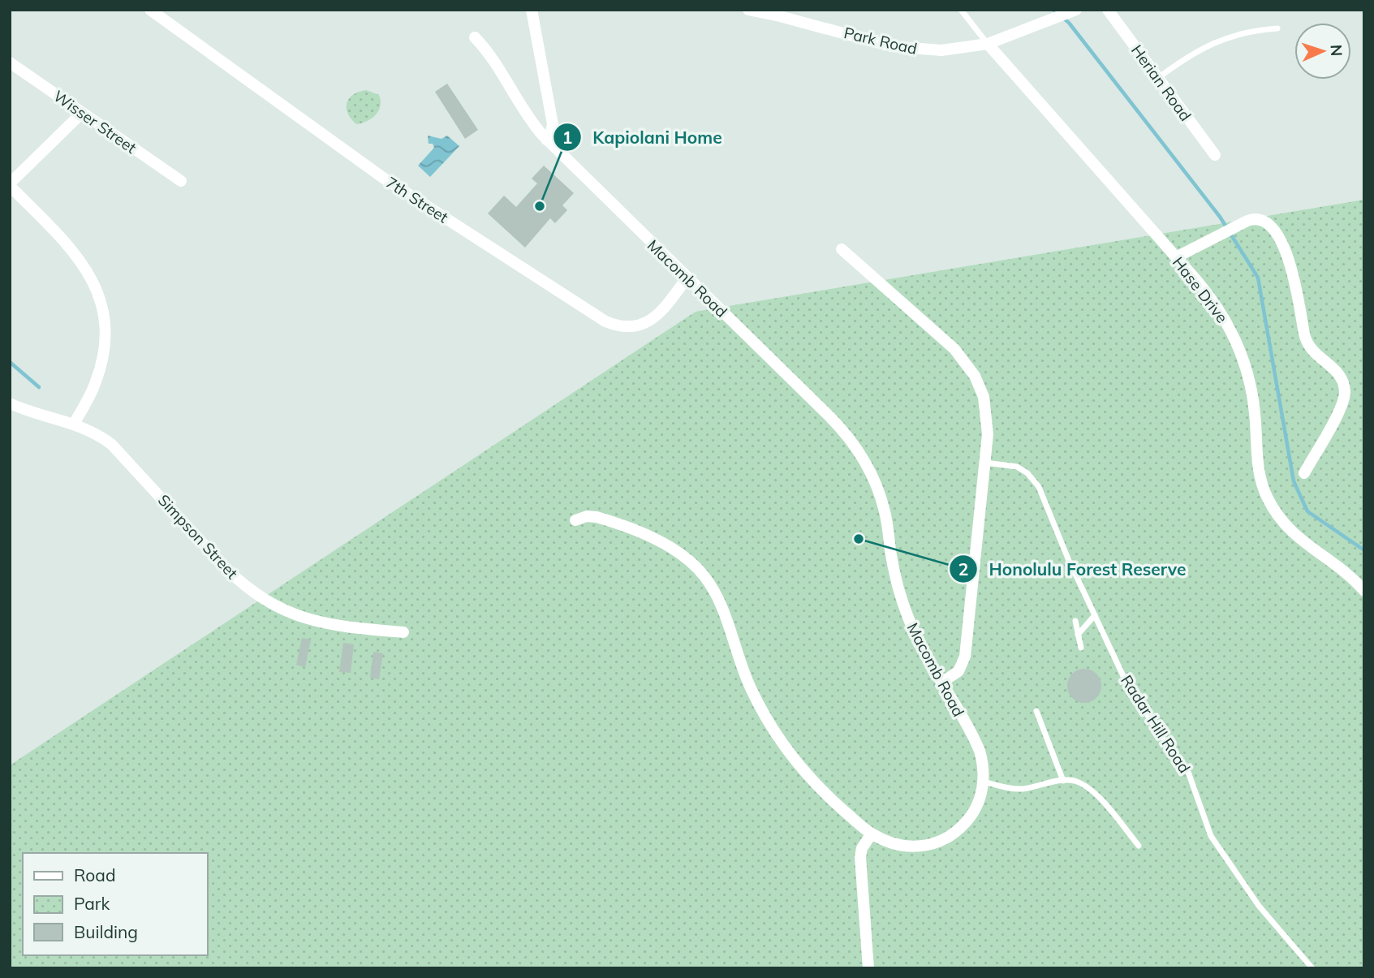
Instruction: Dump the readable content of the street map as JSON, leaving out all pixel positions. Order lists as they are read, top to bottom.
{
  "streets": {
    "street": [
      "Park Road",
      "Herian Road",
      "Wisser Street",
      "7th Street",
      "Macomb Road",
      "Hase Drive",
      "Simpson Street"
    ],
    "lane": ["Radar Hill Road"]
  },
  "crossings": [
    ["Park Road", "Hase Drive"],
    ["7th Street", "Macomb Road"]
  ],
  "places": ["Kapiolani Home", "Honolulu Forest Reserve"],
  "legend": ["Road", "Park", "Building"],
  "north": "right"
}
